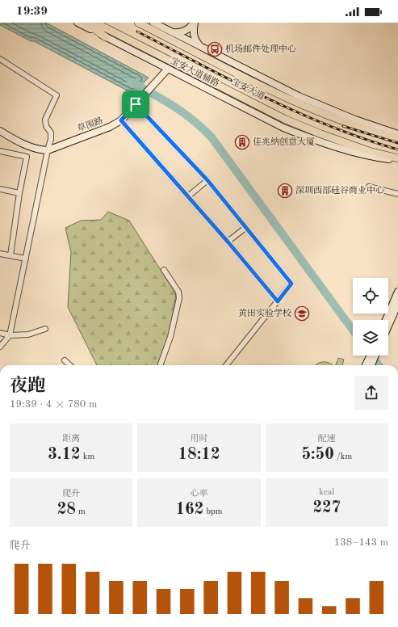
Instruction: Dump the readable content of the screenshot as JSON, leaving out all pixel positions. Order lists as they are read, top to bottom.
{
  "streets": {
    "main road": ["宝安大道辅路", "宝安大道", "草围路"]
  },
  "crossings": [
    ["宝安大道辅路", "宝安大道"],
    ["宝安大道辅路", "草围路"]
  ],
  "places": {
    "bus stop": ["机场邮件处理中心"],
    "building": ["佳兆纳创意大厦", "深圳西部硅谷商业中心"],
    "school or university": ["黄田实验学校"]
  },
  "page": {
    "status": "19:39",
    "heading": ["夜跑", "19:39 · 4 × 780 m"],
    "stats": [
      ["距离", "3.12 km"],
      ["用时", "18:12"],
      ["配速", "5:50 /km"],
      ["爬升", "28 m"],
      ["心率", "162 bpm"],
      ["kcal", "227"]
    ],
    "chart": ["爬升", "138–143 m"]
  }
}
